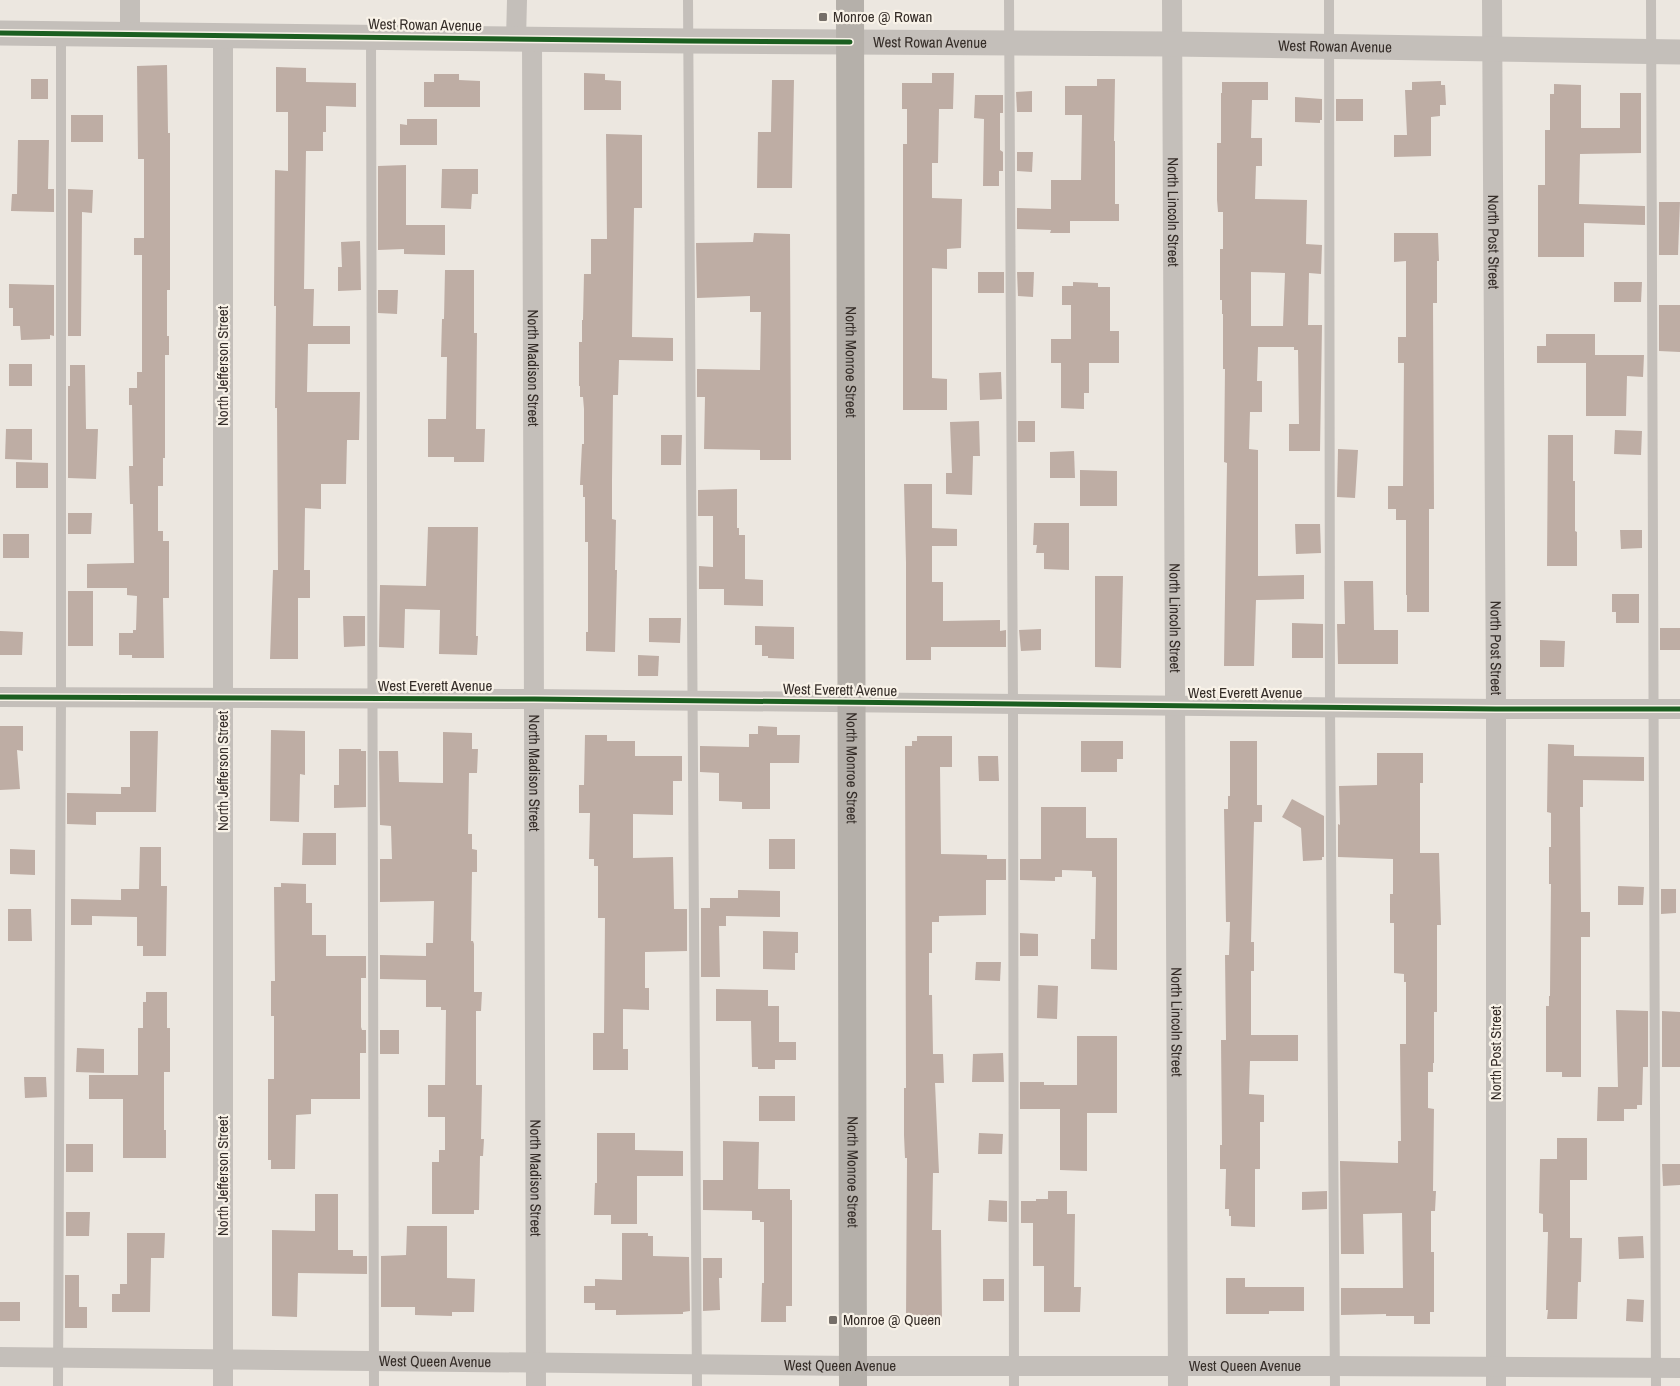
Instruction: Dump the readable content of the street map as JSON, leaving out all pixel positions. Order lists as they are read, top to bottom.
{
  "streets": {
    "main road": ["North Monroe Street"],
    "street": [
      "West Rowan Avenue",
      "North Lincoln Street",
      "North Post Street",
      "North Jefferson Street",
      "North Madison Street",
      "West Everett Avenue",
      "West Queen Avenue"
    ]
  },
  "crossings": [
    ["West Rowan Avenue", "North Lincoln Street"],
    ["West Rowan Avenue", "North Post Street"],
    ["West Rowan Avenue", "North Monroe Street"],
    ["West Rowan Avenue", "North Jefferson Street"],
    ["West Rowan Avenue", "North Madison Street"],
    ["North Lincoln Street", "West Everett Avenue"],
    ["North Lincoln Street", "West Queen Avenue"],
    ["North Post Street", "West Everett Avenue"],
    ["North Post Street", "West Queen Avenue"],
    ["North Monroe Street", "West Everett Avenue"],
    ["North Monroe Street", "West Queen Avenue"],
    ["North Jefferson Street", "West Everett Avenue"],
    ["North Jefferson Street", "West Queen Avenue"],
    ["North Madison Street", "West Everett Avenue"],
    ["North Madison Street", "West Queen Avenue"]
  ],
  "places": {
    "transit": ["Monroe @ Rowan", "Monroe @ Queen"]
  }
}
